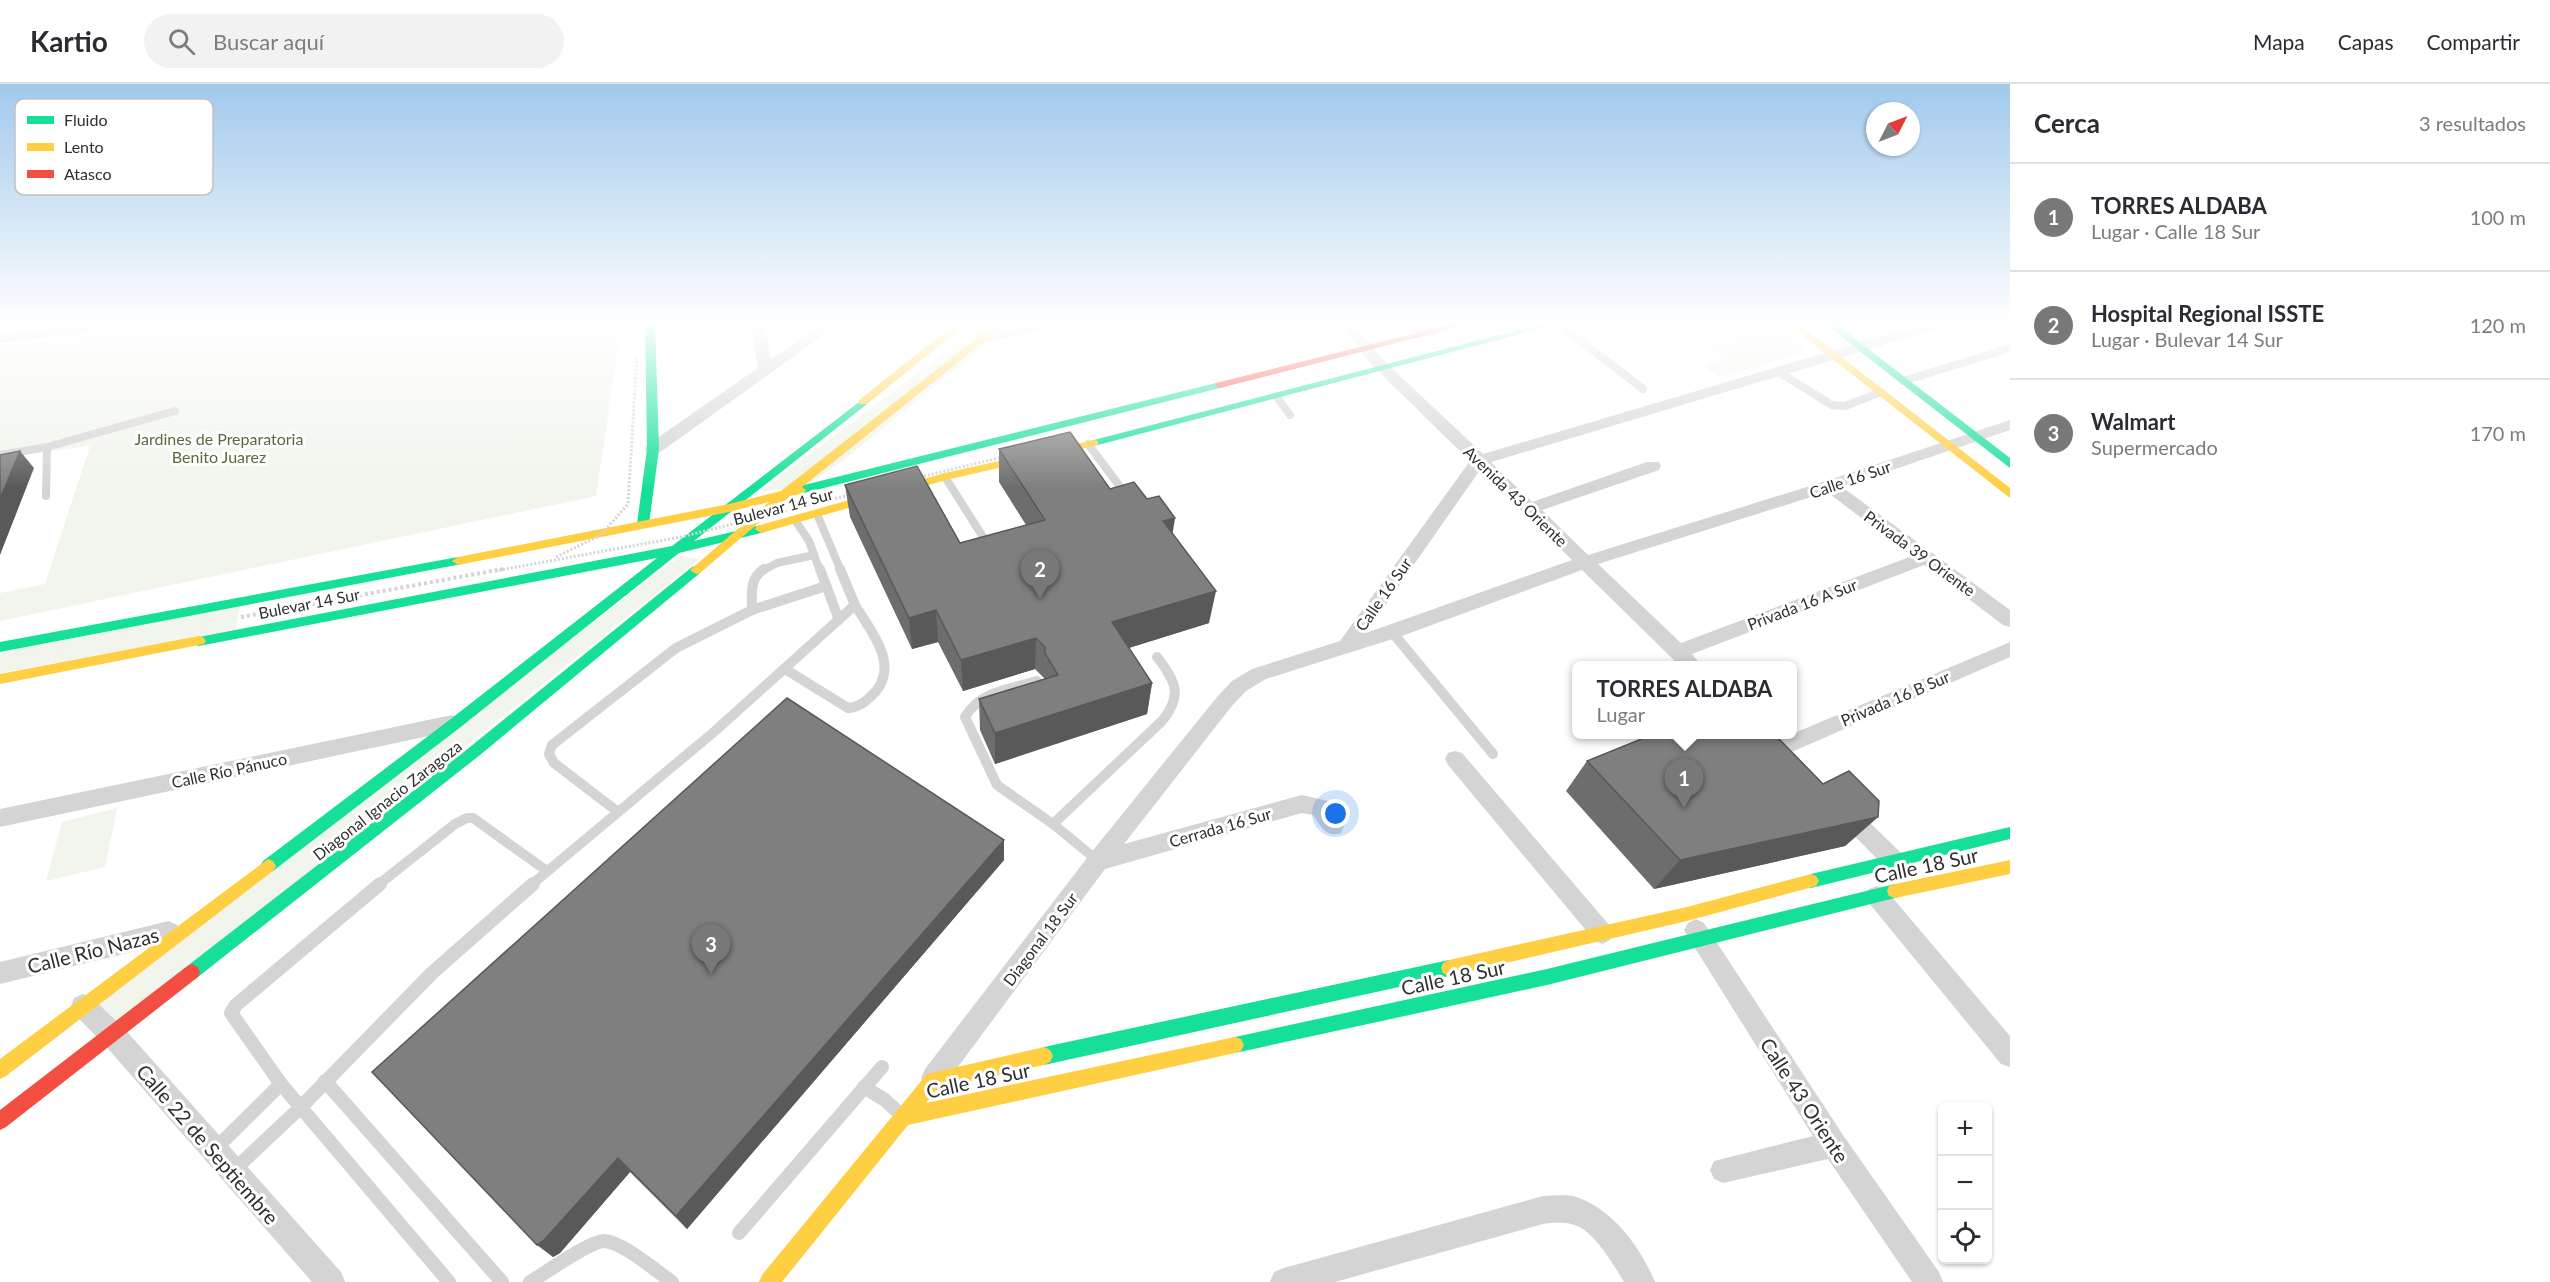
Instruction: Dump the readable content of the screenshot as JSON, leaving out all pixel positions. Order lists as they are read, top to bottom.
{
  "streets": {
    "main road": [
      "Bulevar 14 Sur",
      "Diagonal Ignacio Zaragoza",
      "Calle 18 Sur",
      "Diagonal 18 Sur"
    ],
    "street": [
      "Calle 16 Sur",
      "Avenida 43 Oriente",
      "Privada 39 Oriente",
      "Privada 16 A Sur",
      "Privada 16 B Sur",
      "Calle Río Pánuco",
      "Cerrada 16 Sur",
      "Calle Río Nazas",
      "Calle 43 Oriente",
      "Calle 22 de Septiembre"
    ]
  },
  "crossings": [
    ["Calle 16 Sur", "Avenida 43 Oriente"],
    ["Calle 16 Sur", "Privada 39 Oriente"],
    ["Calle 16 Sur", "Diagonal 18 Sur"],
    ["Avenida 43 Oriente", "Privada 16 A Sur"],
    ["Bulevar 14 Sur", "Diagonal Ignacio Zaragoza"],
    ["Privada 39 Oriente", "Privada 16 A Sur"],
    ["Calle Río Pánuco", "Diagonal Ignacio Zaragoza"],
    ["Diagonal Ignacio Zaragoza", "Calle Río Nazas"],
    ["Diagonal Ignacio Zaragoza", "Calle 22 de Septiembre"],
    ["Cerrada 16 Sur", "Diagonal 18 Sur"],
    ["Calle 18 Sur", "Diagonal 18 Sur"],
    ["Calle 18 Sur", "Calle 43 Oriente"]
  ],
  "parks": ["Jardines de Preparatoria Benito Juarez"],
  "legend": ["Fluido", "Lento", "Atasco"],
  "north": "top right",
  "page": {
    "header": "Kartio",
    "search": "Buscar aquí",
    "nav": ["Mapa", "Capas", "Compartir"],
    "heading": ["Cerca", "3 resultados"],
    "list": [
      {
        "mark": "1",
        "name": "TORRES ALDABA",
        "note": "Lugar · Calle 18 Sur",
        "value": "100 m"
      },
      {
        "mark": "2",
        "name": "Hospital Regional ISSTE",
        "note": "Lugar · Bulevar 14 Sur",
        "value": "120 m"
      },
      {
        "mark": "3",
        "name": "Walmart",
        "note": "Supermercado",
        "value": "170 m"
      }
    ],
    "pins": ["2", "1", "3"],
    "popup": ["TORRES ALDABA", "Lugar"],
    "map_buttons": ["+", "−"]
  }
}
